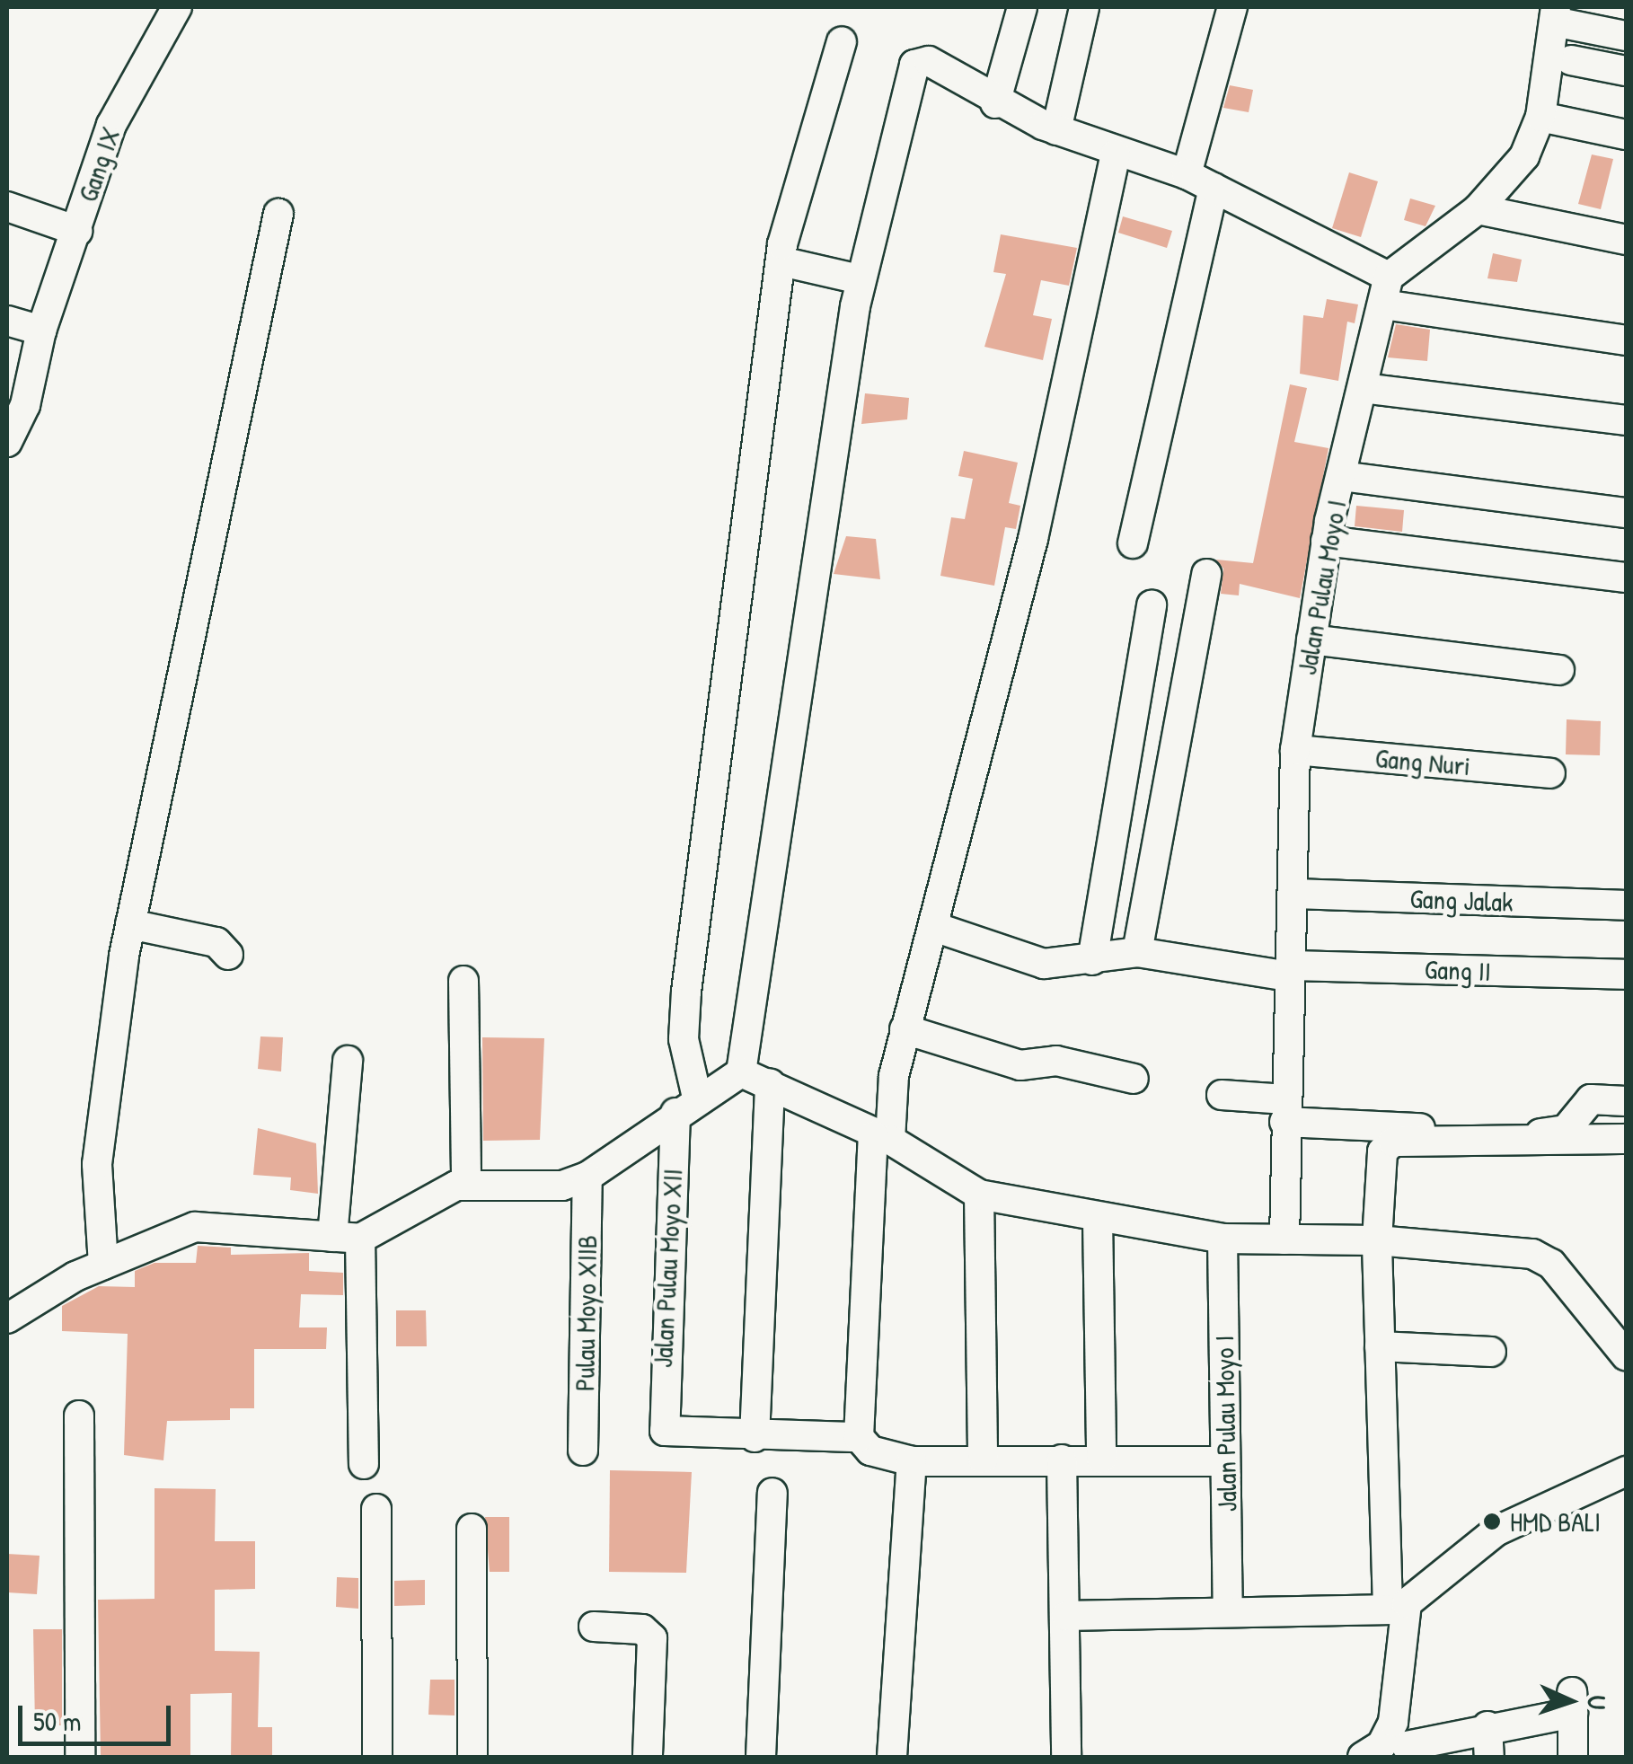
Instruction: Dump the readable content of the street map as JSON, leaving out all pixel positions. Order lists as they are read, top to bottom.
{
  "streets": {
    "street": [
      "Gang IX",
      "Jalan Pulau Moyo I",
      "Gang Nuri",
      "Gang Jalak",
      "Gang II",
      "Jalan Pulau Moyo XII",
      "Pulau Moyo XIIB"
    ]
  },
  "crossings": [
    ["Jalan Pulau Moyo I", "Gang Nuri"],
    ["Jalan Pulau Moyo I", "Gang Jalak"],
    ["Jalan Pulau Moyo I", "Gang II"]
  ],
  "places": ["HMD BALI"],
  "scale_bar": "50 m",
  "north": "right"
}
